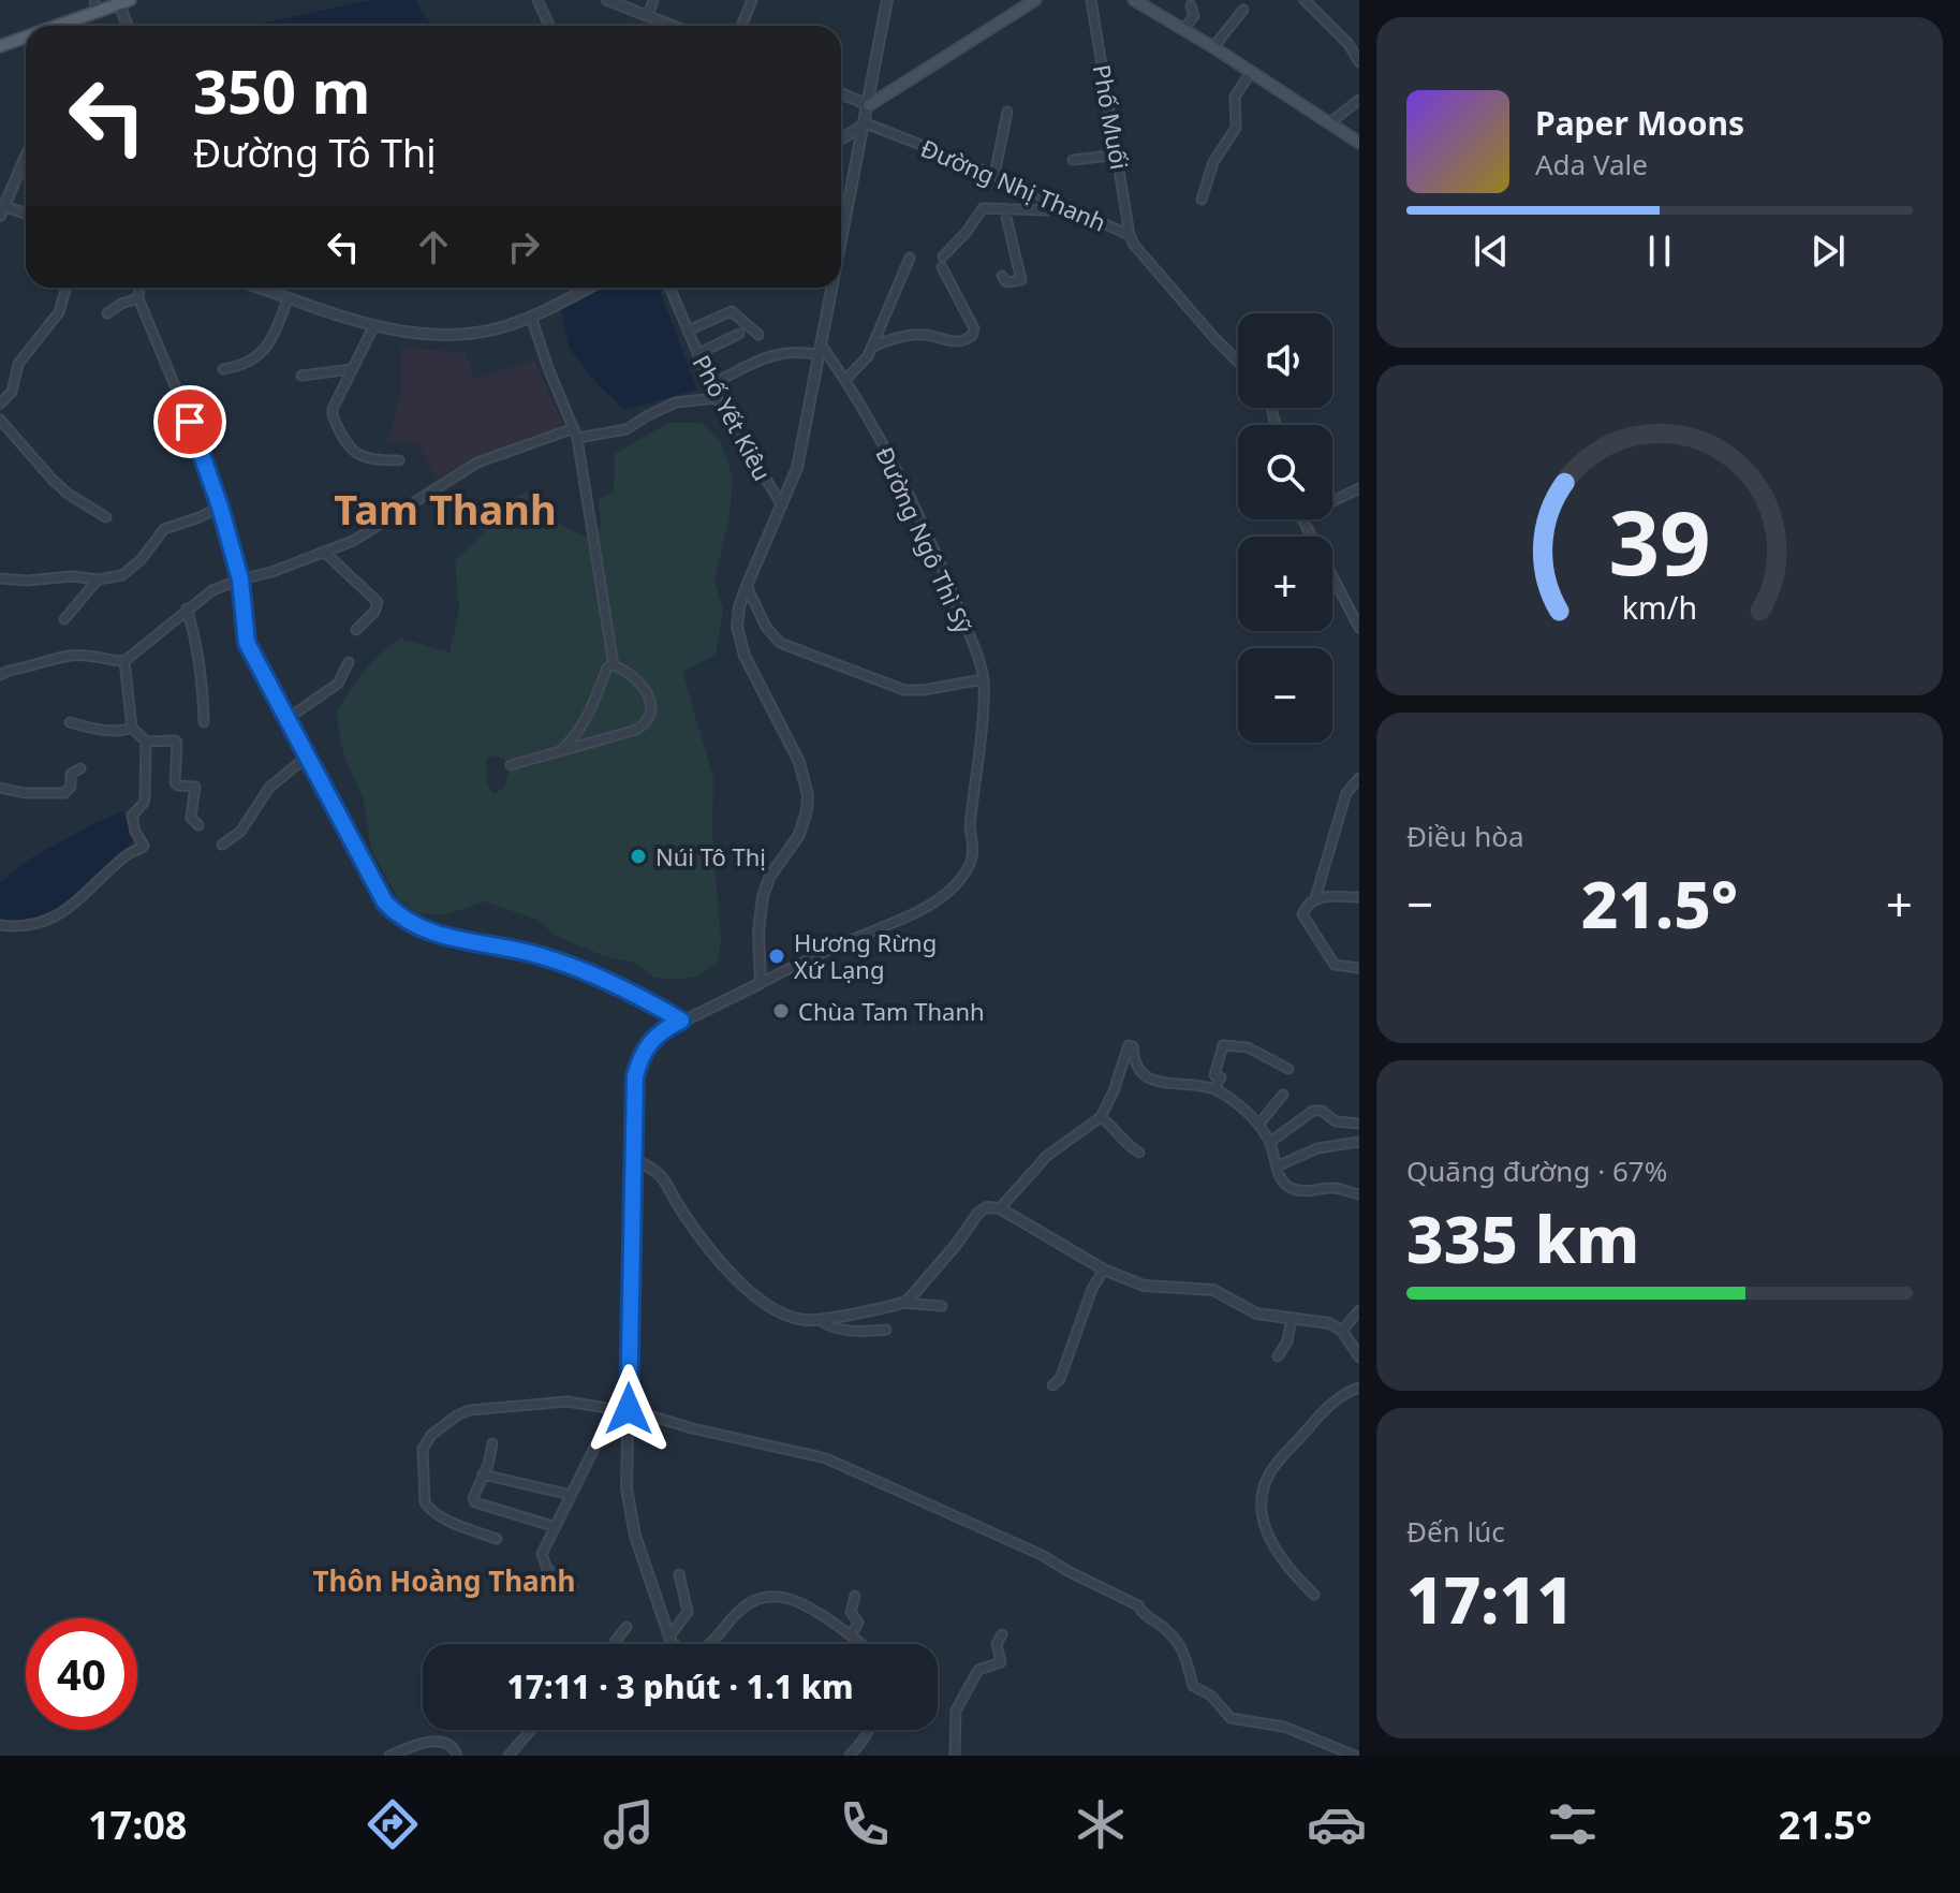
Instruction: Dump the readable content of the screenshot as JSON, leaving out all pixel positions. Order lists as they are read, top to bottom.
{
  "streets": {
    "street": [
      "Phố Muối",
      "Đường Nhị Thanh",
      "Phố Yết Kiêu",
      "Đường Ngô Thì Sỹ"
    ]
  },
  "crossings": [
    ["Phố Muối", "Đường Nhị Thanh"]
  ],
  "districts": ["Tam Thanh", "Thôn Hoàng Thanh"],
  "places": ["Núi Tô Thị", "Hương Rừng Xứ Lạng", "Chùa Tam Thanh"],
  "page": {
    "turn": ["350 m", "Đường Tô Thị"],
    "song": ["Paper Moons", "Ada Vale"],
    "map_buttons": ["+", "−"],
    "tile": [
      "Điều hòa",
      ["Quãng đường · 67%", "335 km"],
      ["Đến lúc", "17:11"]
    ],
    "heat": ["−", "21.5°", "+"],
    "limit": "40",
    "trip": "17:11 · 3 phút · 1.1 km",
    "tabs": ["17:08", "21.5°"],
    "gauge": ["39", "km/h"]
  }
}
